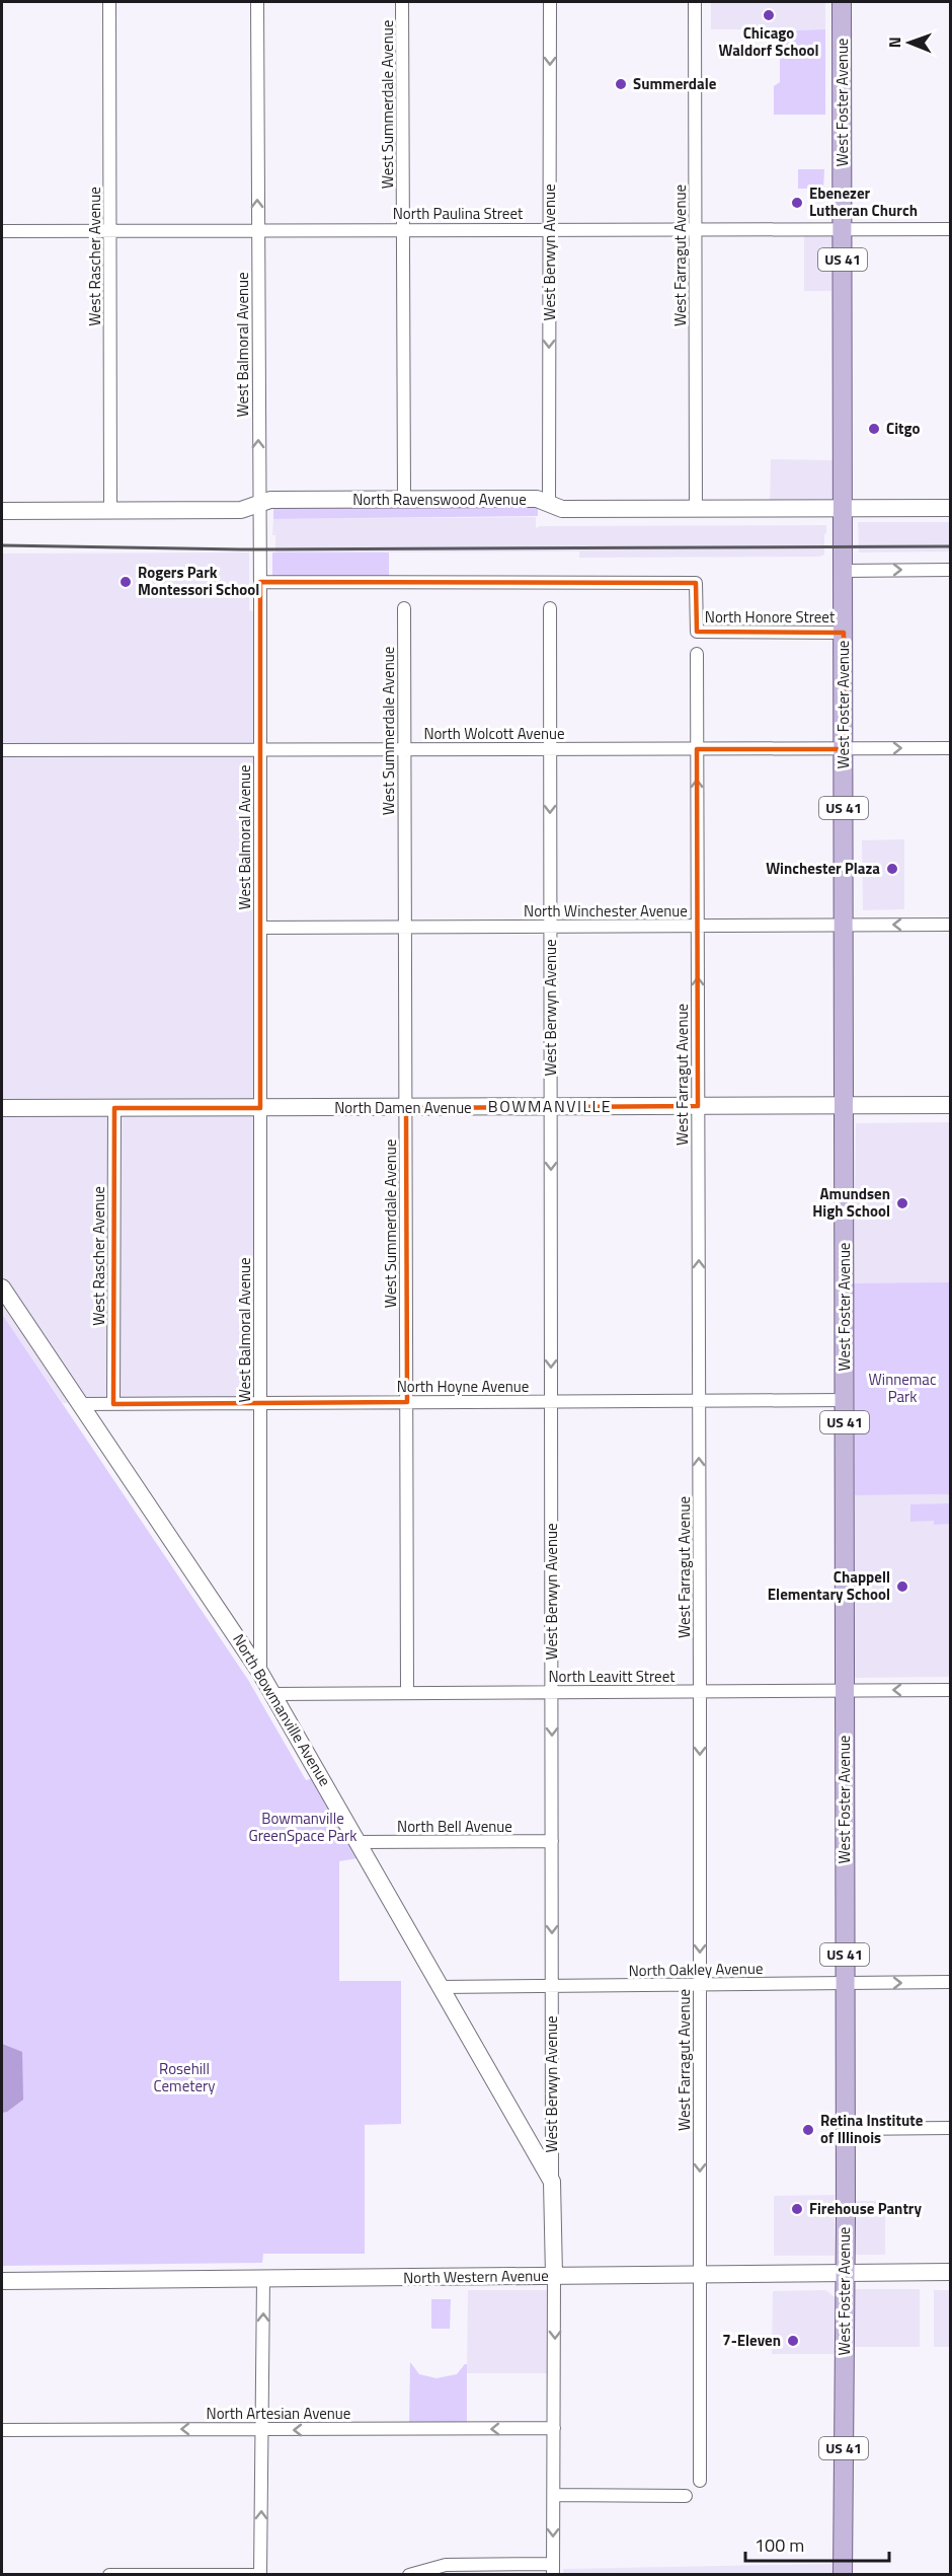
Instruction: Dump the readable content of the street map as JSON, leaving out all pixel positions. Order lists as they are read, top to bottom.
{
  "streets": {
    "main road": ["West Foster Avenue", "US 41"],
    "street": [
      "West Summerdale Avenue",
      "North Paulina Street",
      "West Berwyn Avenue",
      "West Farragut Avenue",
      "West Rascher Avenue",
      "West Balmoral Avenue",
      "North Ravenswood Avenue",
      "North Honore Street",
      "North Wolcott Avenue",
      "North Winchester Avenue",
      "North Damen Avenue",
      "North Hoyne Avenue",
      "North Leavitt Street",
      "North Bowmanville Avenue",
      "North Bell Avenue",
      "North Oakley Avenue",
      "North Western Avenue",
      "North Artesian Avenue"
    ]
  },
  "crossings": [
    ["West Foster Avenue", "North Paulina Street"],
    ["West Foster Avenue", "North Ravenswood Avenue"],
    ["West Foster Avenue", "North Honore Street"],
    ["West Foster Avenue", "North Wolcott Avenue"],
    ["West Foster Avenue", "North Winchester Avenue"],
    ["West Foster Avenue", "North Damen Avenue"],
    ["West Foster Avenue", "North Hoyne Avenue"],
    ["West Foster Avenue", "North Leavitt Street"],
    ["West Foster Avenue", "North Oakley Avenue"],
    ["West Foster Avenue", "North Western Avenue"],
    ["West Summerdale Avenue", "North Paulina Street"],
    ["West Summerdale Avenue", "North Ravenswood Avenue"],
    ["West Summerdale Avenue", "North Wolcott Avenue"],
    ["West Summerdale Avenue", "North Winchester Avenue"],
    ["West Summerdale Avenue", "North Damen Avenue"],
    ["West Summerdale Avenue", "North Hoyne Avenue"],
    ["West Summerdale Avenue", "North Leavitt Street"],
    ["North Paulina Street", "West Berwyn Avenue"],
    ["North Paulina Street", "West Farragut Avenue"],
    ["North Paulina Street", "West Rascher Avenue"],
    ["North Paulina Street", "West Balmoral Avenue"],
    ["West Berwyn Avenue", "North Ravenswood Avenue"],
    ["West Berwyn Avenue", "North Wolcott Avenue"],
    ["West Berwyn Avenue", "North Winchester Avenue"],
    ["West Berwyn Avenue", "North Damen Avenue"],
    ["West Berwyn Avenue", "North Hoyne Avenue"],
    ["West Berwyn Avenue", "North Leavitt Street"],
    ["West Berwyn Avenue", "North Bowmanville Avenue"],
    ["West Berwyn Avenue", "North Bell Avenue"],
    ["West Berwyn Avenue", "North Oakley Avenue"],
    ["West Berwyn Avenue", "North Western Avenue"],
    ["West Berwyn Avenue", "North Artesian Avenue"],
    ["West Farragut Avenue", "North Ravenswood Avenue"],
    ["West Farragut Avenue", "North Wolcott Avenue"],
    ["West Farragut Avenue", "North Winchester Avenue"],
    ["West Farragut Avenue", "North Damen Avenue"],
    ["West Farragut Avenue", "North Hoyne Avenue"],
    ["West Farragut Avenue", "North Leavitt Street"],
    ["West Farragut Avenue", "North Oakley Avenue"],
    ["West Farragut Avenue", "North Western Avenue"],
    ["West Rascher Avenue", "North Ravenswood Avenue"],
    ["West Rascher Avenue", "North Damen Avenue"],
    ["West Rascher Avenue", "North Hoyne Avenue"],
    ["West Balmoral Avenue", "North Ravenswood Avenue"],
    ["West Balmoral Avenue", "North Honore Street"],
    ["West Balmoral Avenue", "North Wolcott Avenue"],
    ["West Balmoral Avenue", "North Winchester Avenue"],
    ["West Balmoral Avenue", "North Damen Avenue"],
    ["West Balmoral Avenue", "North Hoyne Avenue"],
    ["West Balmoral Avenue", "North Bowmanville Avenue"],
    ["North Hoyne Avenue", "North Bowmanville Avenue"],
    ["North Leavitt Street", "North Bowmanville Avenue"],
    ["North Bowmanville Avenue", "North Bell Avenue"],
    ["North Bowmanville Avenue", "North Oakley Avenue"]
  ],
  "one_way": ["West Berwyn Avenue", "North Artesian Avenue"],
  "districts": ["BOWMANVILLE"],
  "parks": ["Winnemac Park", "Bowmanville GreenSpace Park", "Rosehill Cemetery"],
  "places": [
    "Chicago Waldorf School",
    "Summerdale",
    "Ebenezer Lutheran Church",
    "Citgo",
    "Rogers Park Montessori School",
    "Winchester Plaza",
    "Amundsen High School",
    "Chappell Elementary School",
    "Retina Institute of Illinois",
    "Firehouse Pantry",
    "7-Eleven"
  ],
  "scale_bar": "100 m",
  "north": "left"
}
